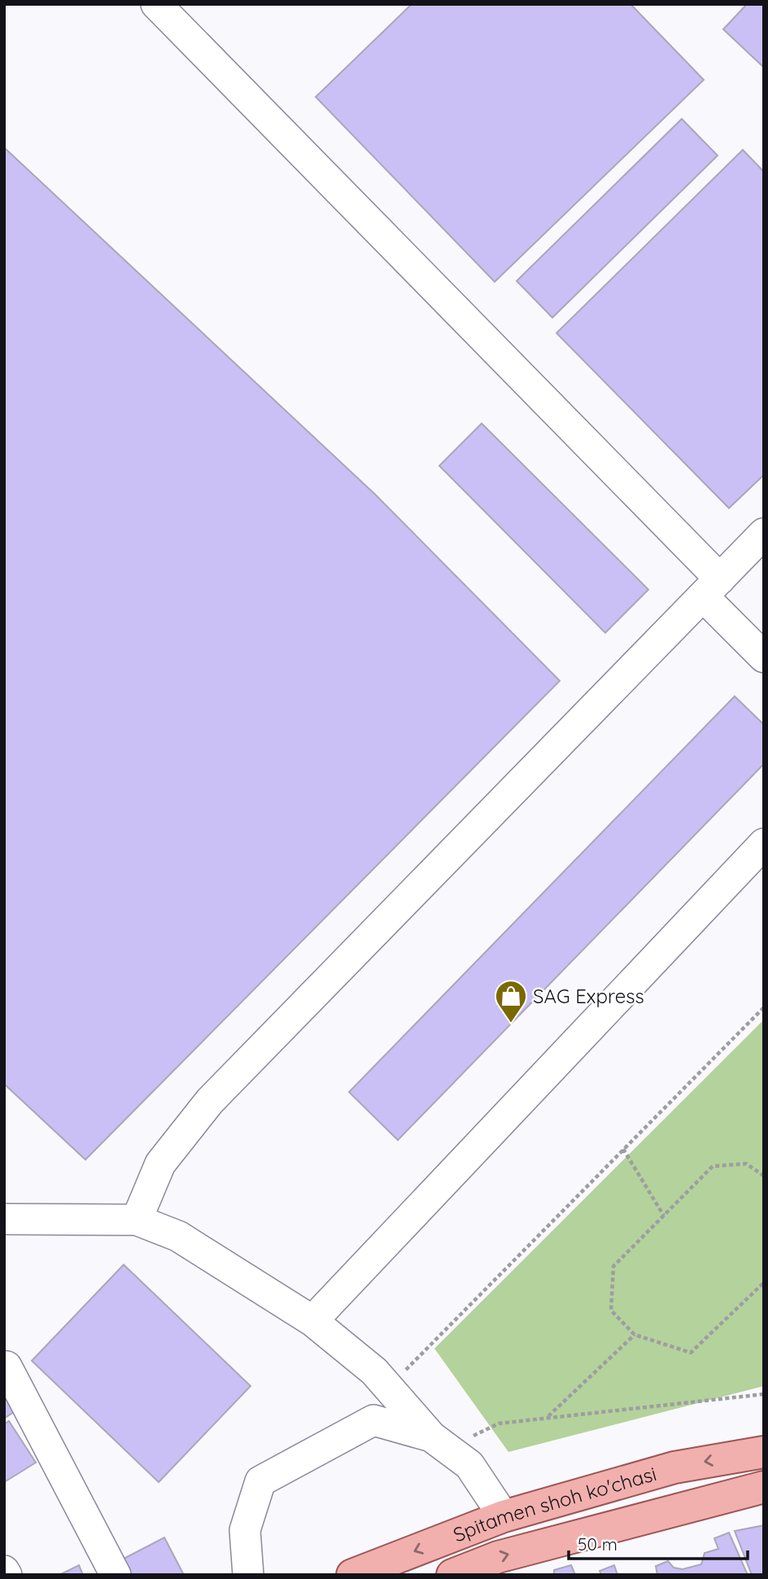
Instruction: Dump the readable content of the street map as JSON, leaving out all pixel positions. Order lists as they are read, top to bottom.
{
  "streets": {
    "main road": ["Spitamen shoh ko'chasi"]
  },
  "places": {
    "shop": ["SAG Express"]
  },
  "scale_bar": "50 m"
}
